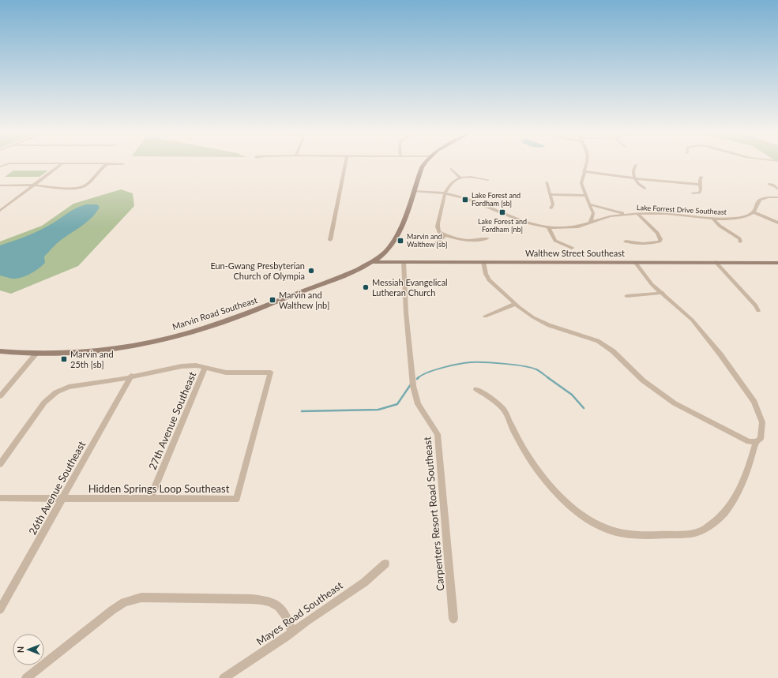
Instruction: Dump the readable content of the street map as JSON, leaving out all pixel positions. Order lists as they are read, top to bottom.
{
  "streets": {
    "street": [
      "Lake Forrest Drive Southeast",
      "Walthew Street Southeast",
      "Marvin Road Southeast",
      "27th Avenue Southeast",
      "26th Avenue Southeast",
      "Hidden Springs Loop Southeast",
      "Carpenters Resort Road Southeast",
      "Mayes Road Southeast"
    ]
  },
  "crossings": [
    ["Lake Forrest Drive Southeast", "Marvin Road Southeast"],
    ["Walthew Street Southeast", "Marvin Road Southeast"],
    ["Walthew Street Southeast", "Carpenters Resort Road Southeast"],
    ["27th Avenue Southeast", "Hidden Springs Loop Southeast"],
    ["26th Avenue Southeast", "Hidden Springs Loop Southeast"]
  ],
  "places": {
    "transit": [
      "Lake Forest and Fordham [sb]",
      "Lake Forest and Fordham [nb]",
      "Marvin and Walthew [sb]",
      "Marvin and Walthew [nb]",
      "Marvin and 25th [sb]"
    ],
    "other": ["Eun-Gwang Presbyterian Church of Olympia", "Messiah Evangelical Lutheran Church"]
  },
  "north": "left"
}
